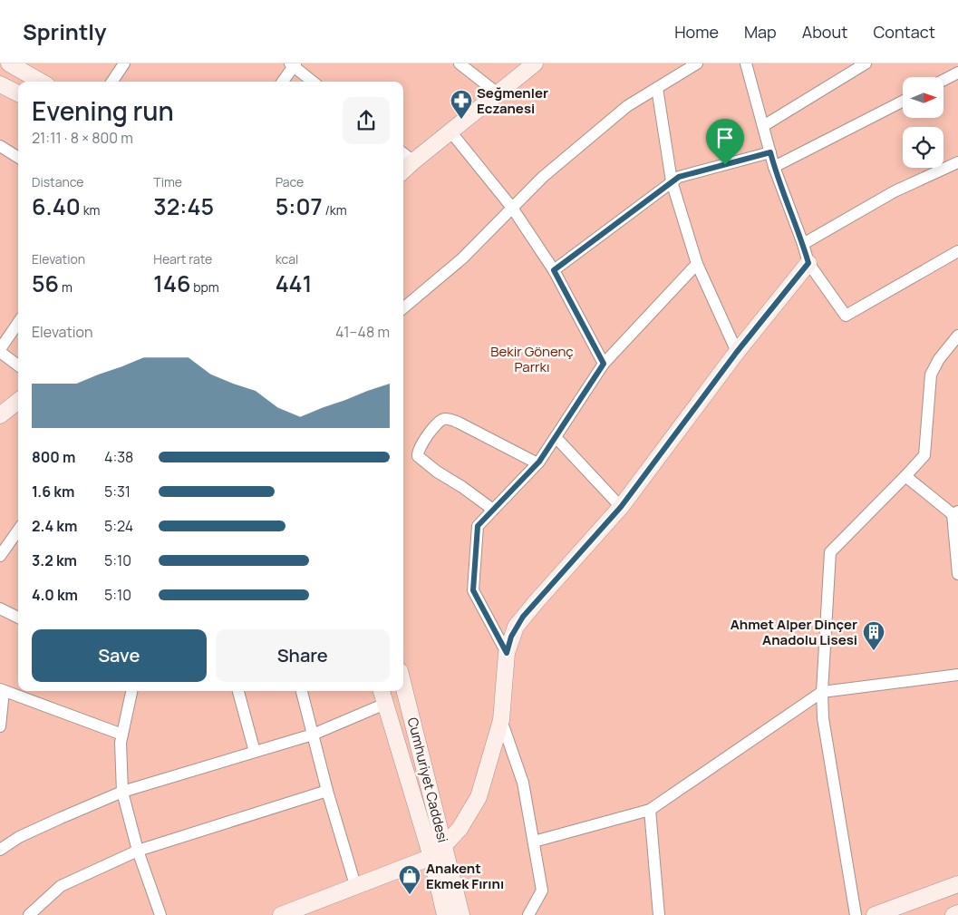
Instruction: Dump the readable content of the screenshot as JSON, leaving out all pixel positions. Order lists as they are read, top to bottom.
{
  "streets": {
    "street": ["Cumhuriyet Caddesi"]
  },
  "parks": ["Bekir Gönenç Parrkı"],
  "places": {
    "pharmacy": ["Seğmenler Eczanesi"],
    "building": ["Ahmet Alper Dinçer Anadolu Lisesi"],
    "shop": ["Anakent Ekmek Fırını"]
  },
  "north": "right",
  "page": {
    "header": "Sprintly",
    "nav": [
      "Home",
      "Map",
      "About",
      "Contact"
    ],
    "heading": ["Evening run", "21:11 · 8 × 800 m"],
    "stats": [
      ["Distance", "6.40 km"],
      ["Time", "32:45"],
      ["Pace", "5:07 /km"],
      ["Elevation", "56 m"],
      ["Heart rate", "146 bpm"],
      ["kcal", "441"]
    ],
    "chart": ["Elevation", "41–48 m"],
    "list": [
      {
        "name": "800 m",
        "note": "4:38"
      },
      {
        "name": "1.6 km",
        "note": "5:31"
      },
      {
        "name": "2.4 km",
        "note": "5:24"
      },
      {
        "name": "3.2 km",
        "note": "5:10"
      },
      {
        "name": "4.0 km",
        "note": "5:10"
      }
    ],
    "buttons": ["Save", "Share"]
  }
}
